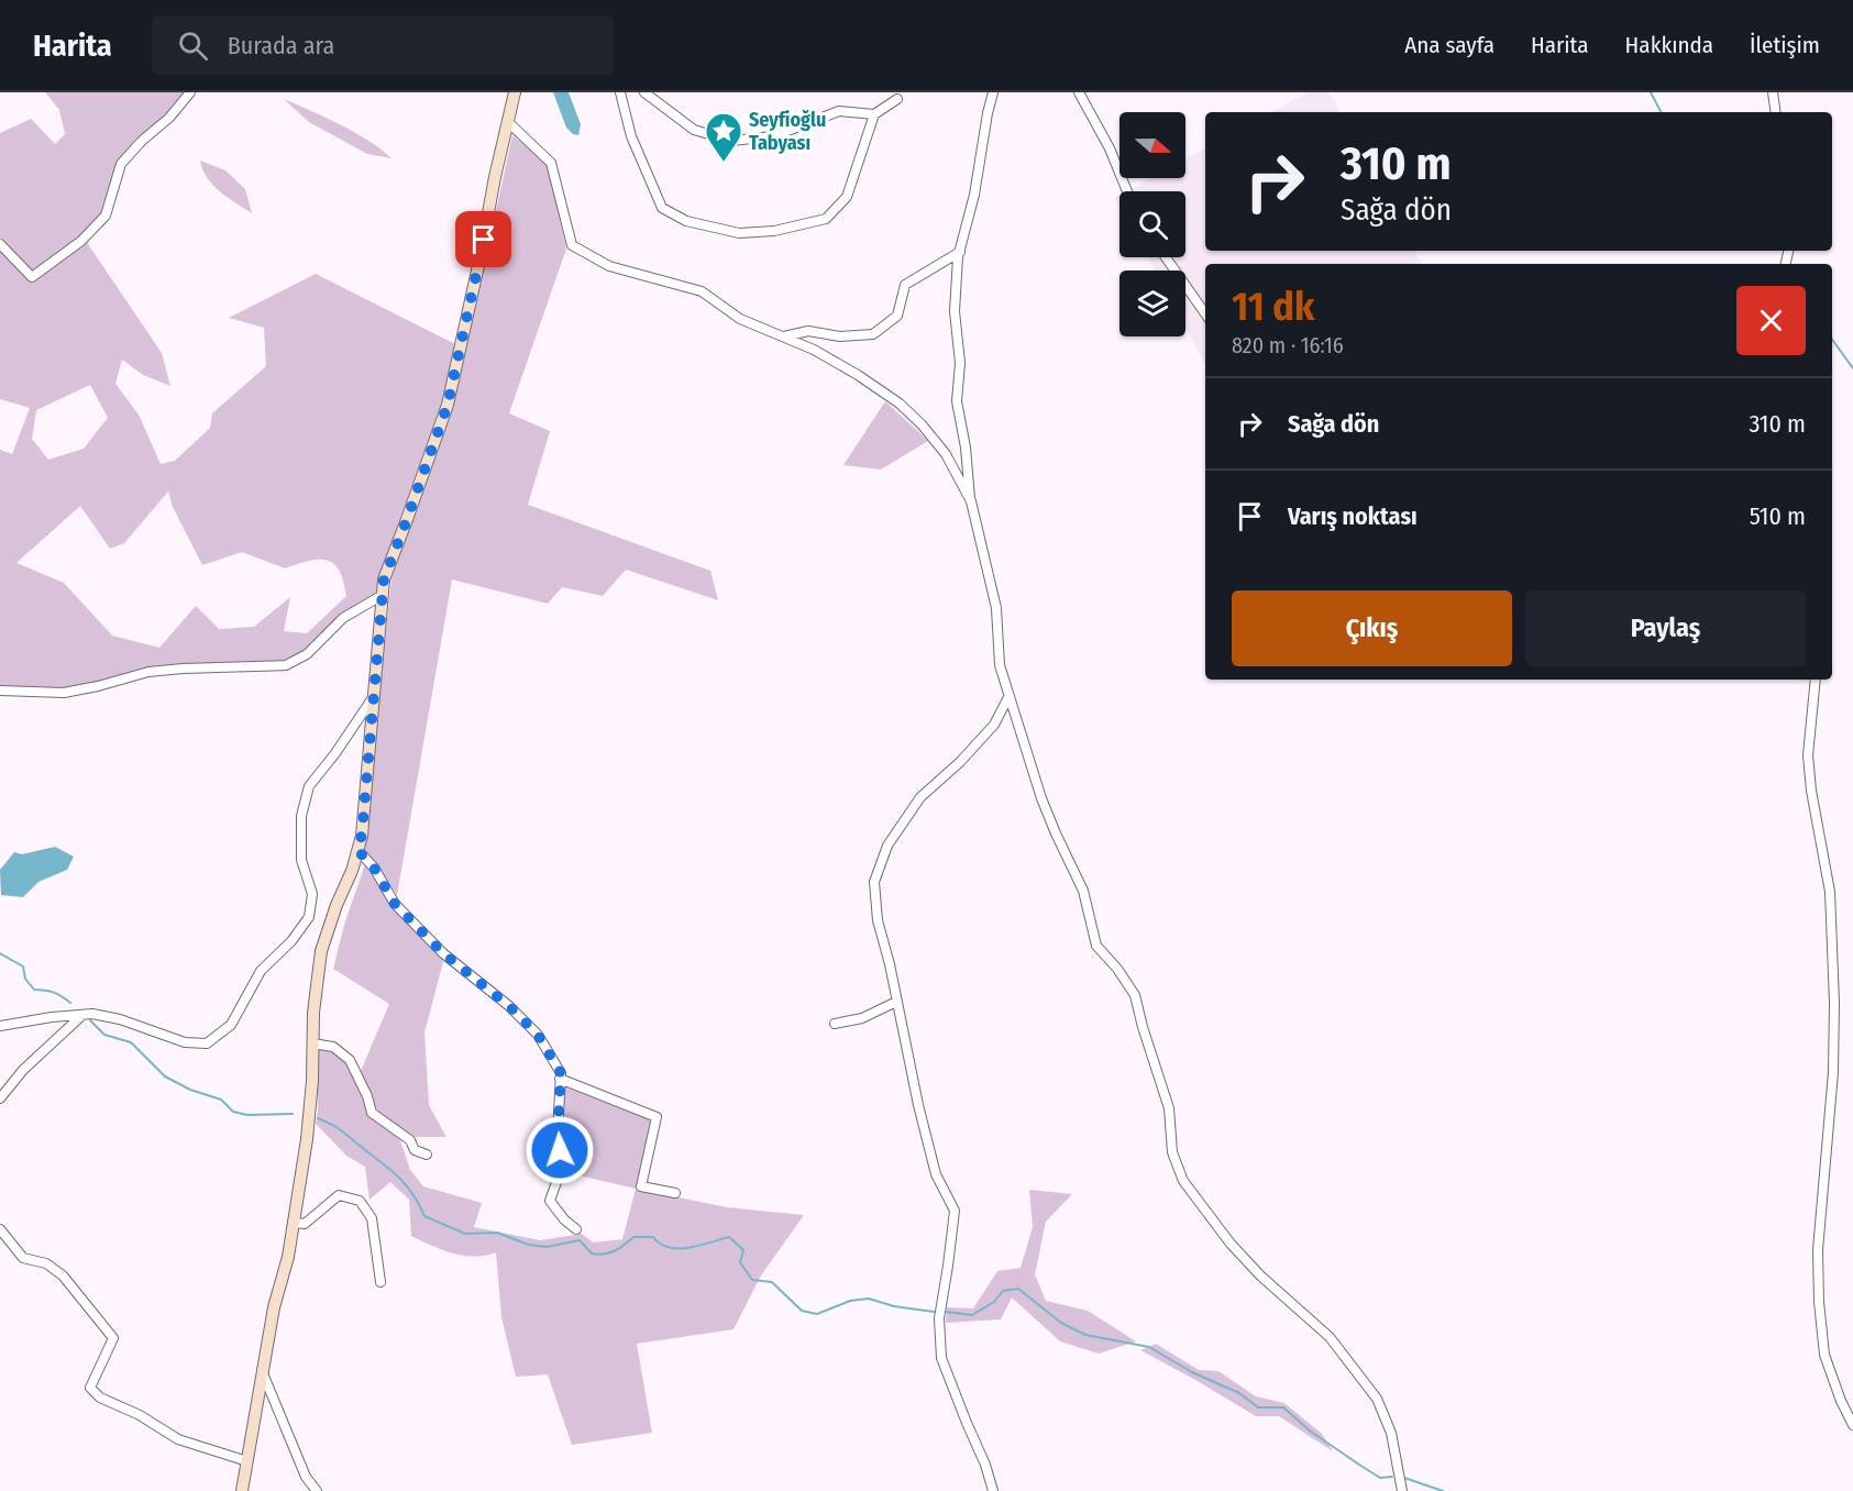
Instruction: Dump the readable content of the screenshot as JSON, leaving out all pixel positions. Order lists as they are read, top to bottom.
{
  "places": {
    "place": ["Seyfioğlu Tabyası"]
  },
  "north": "right",
  "page": {
    "header": "Harita",
    "search": "Burada ara",
    "nav": [
      "Ana sayfa",
      "Harita",
      "Hakkında",
      "İletişim"
    ],
    "turn": ["310 m", "Sağa dön"],
    "heading": ["11 dk", "820 m · 16:16"],
    "list": [
      {
        "name": "Sağa dön",
        "value": "310 m"
      },
      {
        "name": "Varış noktası",
        "value": "510 m"
      }
    ],
    "buttons": ["Çıkış", "Paylaş"]
  }
}
